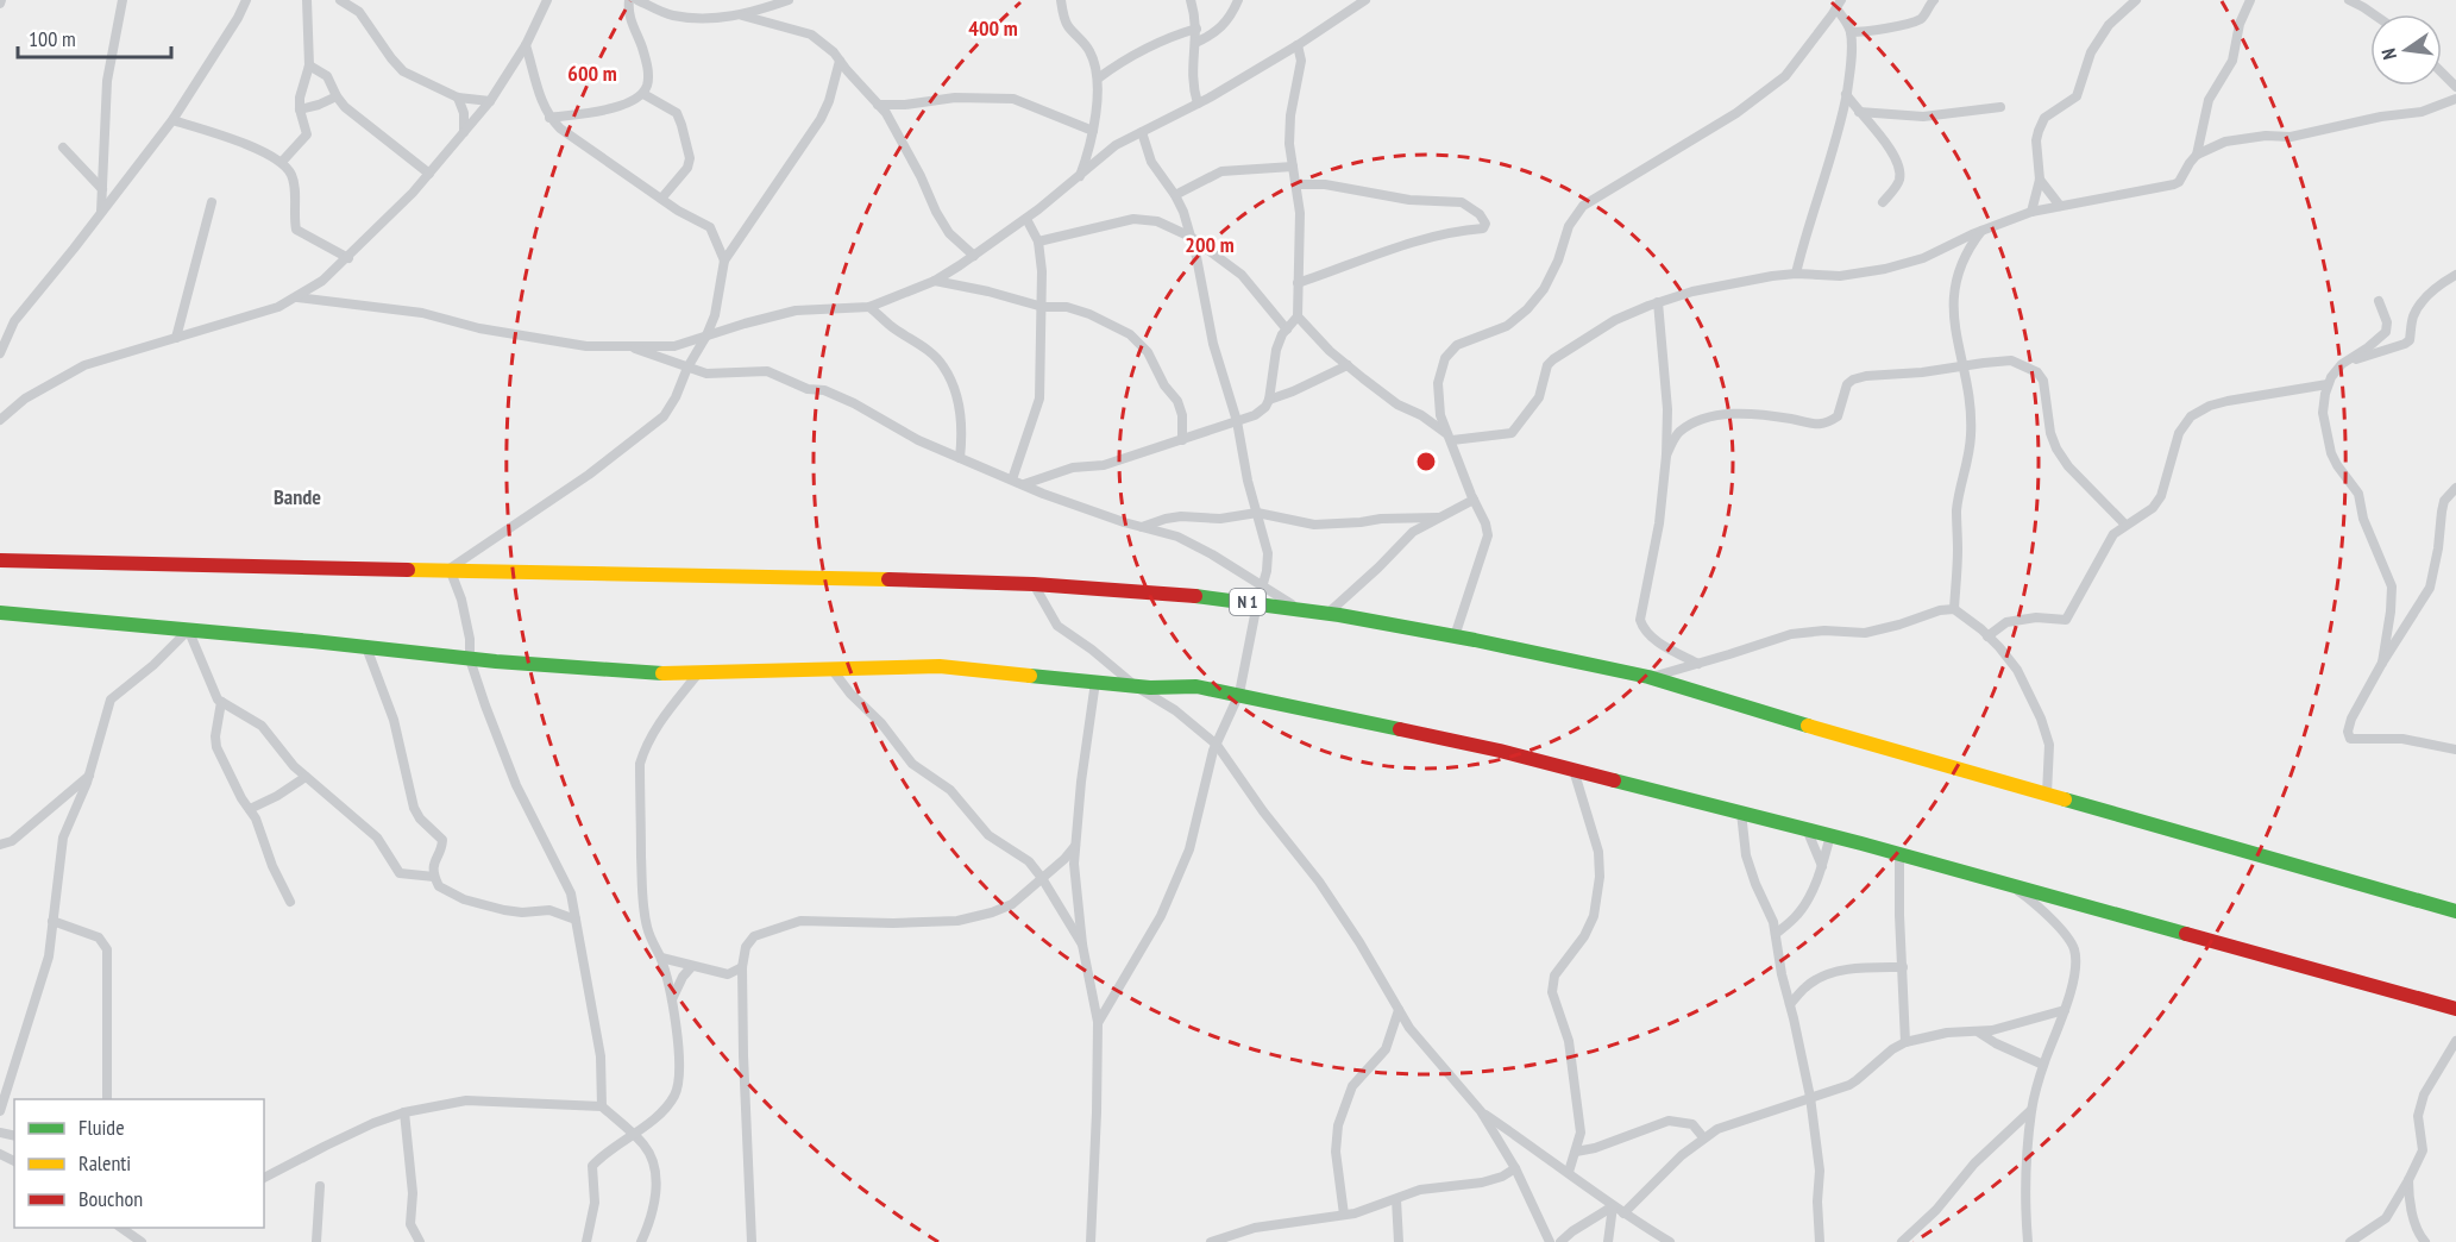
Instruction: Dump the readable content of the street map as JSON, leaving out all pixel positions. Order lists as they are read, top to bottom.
{
  "streets": {
    "main road": ["N 1"]
  },
  "districts": ["Bande"],
  "legend": ["Fluide", "Ralenti", "Bouchon"],
  "scale_bar": "100 m",
  "north": "left",
  "rings": ["400 m", "600 m", "200 m"]
}
